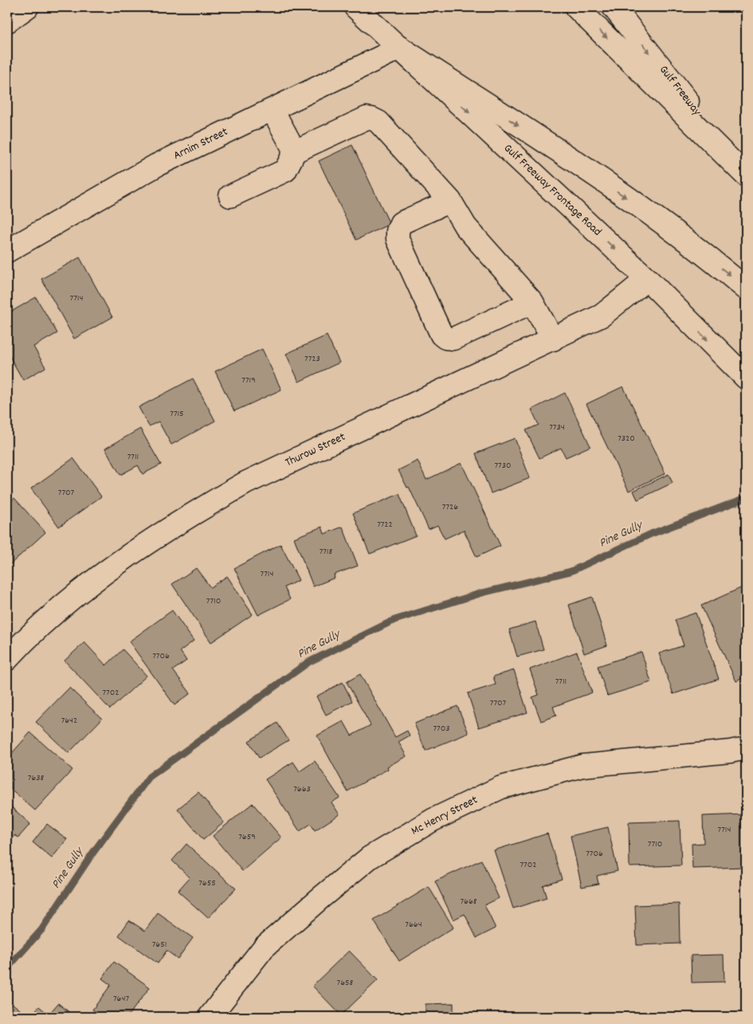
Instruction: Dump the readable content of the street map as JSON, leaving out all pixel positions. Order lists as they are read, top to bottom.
{
  "streets": {
    "main road": [
      "Gulf Freeway",
      "Arnim Street",
      "Gulf Freeway Frontage Road",
      "Thurow Street",
      "Mc Henry Street"
    ]
  },
  "crossings": [
    ["Arnim Street", "Gulf Freeway Frontage Road"],
    ["Gulf Freeway Frontage Road", "Thurow Street"]
  ],
  "water": ["Pine Gully"],
  "house_numbers": [
    "7714",
    "7723",
    "7719",
    "7715",
    "7734",
    "7320",
    "7711",
    "7730",
    "7707",
    "7726",
    "7722",
    "7718",
    "7714",
    "7710",
    "7706",
    "7711",
    "7702",
    "7707",
    "7642",
    "7703",
    "7638",
    "7663",
    "7714",
    "7659",
    "7710",
    "7706",
    "7702",
    "7655",
    "7668",
    "7664",
    "7651",
    "7658",
    "7647"
  ]
}
